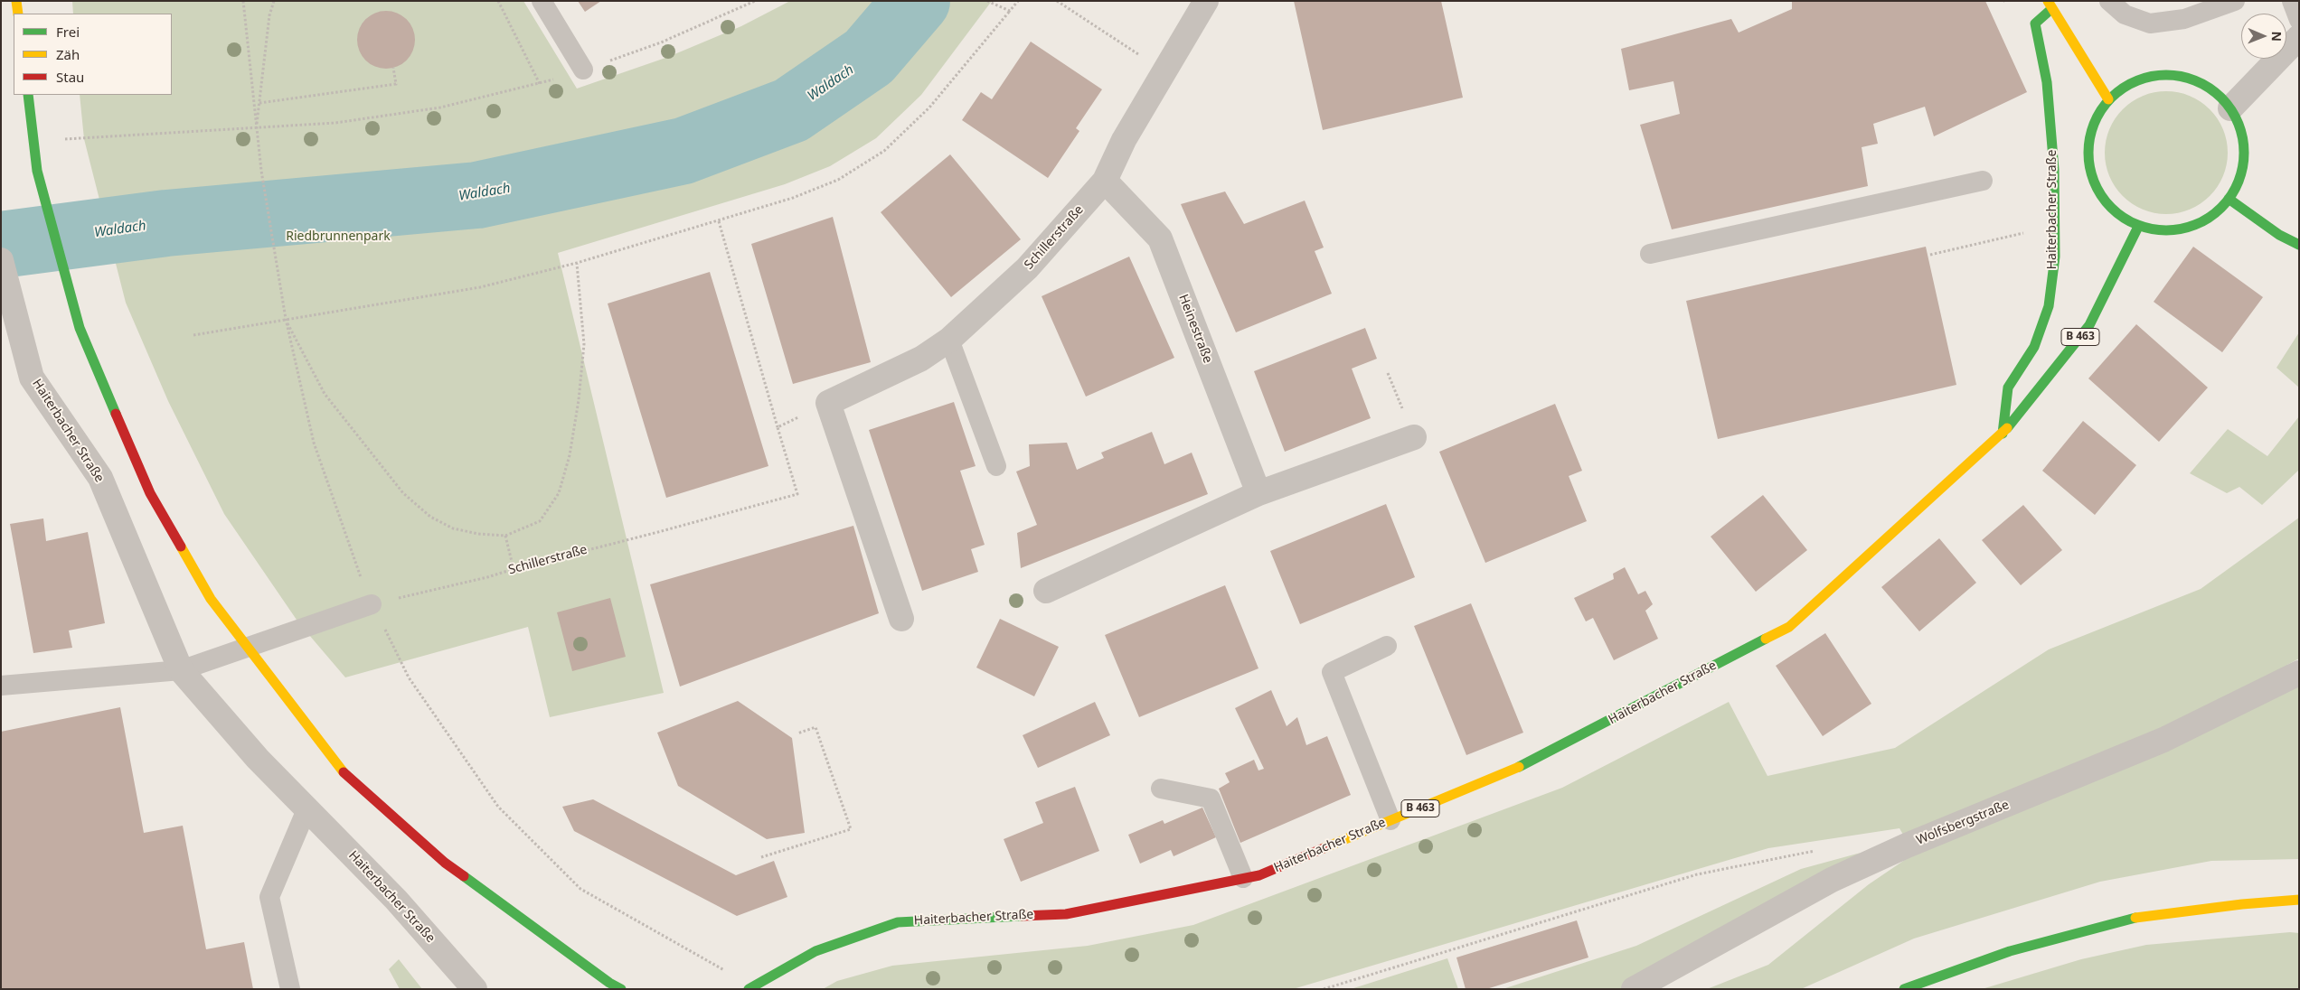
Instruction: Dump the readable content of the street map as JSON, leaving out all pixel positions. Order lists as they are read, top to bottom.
{
  "streets": {
    "main road": ["Haiterbacher Straße", "B 463"],
    "street": ["Schillerstraße", "Heinestraße", "Wolfsbergstraße"]
  },
  "crossings": [
    ["Schillerstraße", "Heinestraße"]
  ],
  "water": ["Waldach"],
  "parks": ["Riedbrunnenpark"],
  "legend": ["Frei", "Zäh", "Stau"],
  "north": "right"
}
